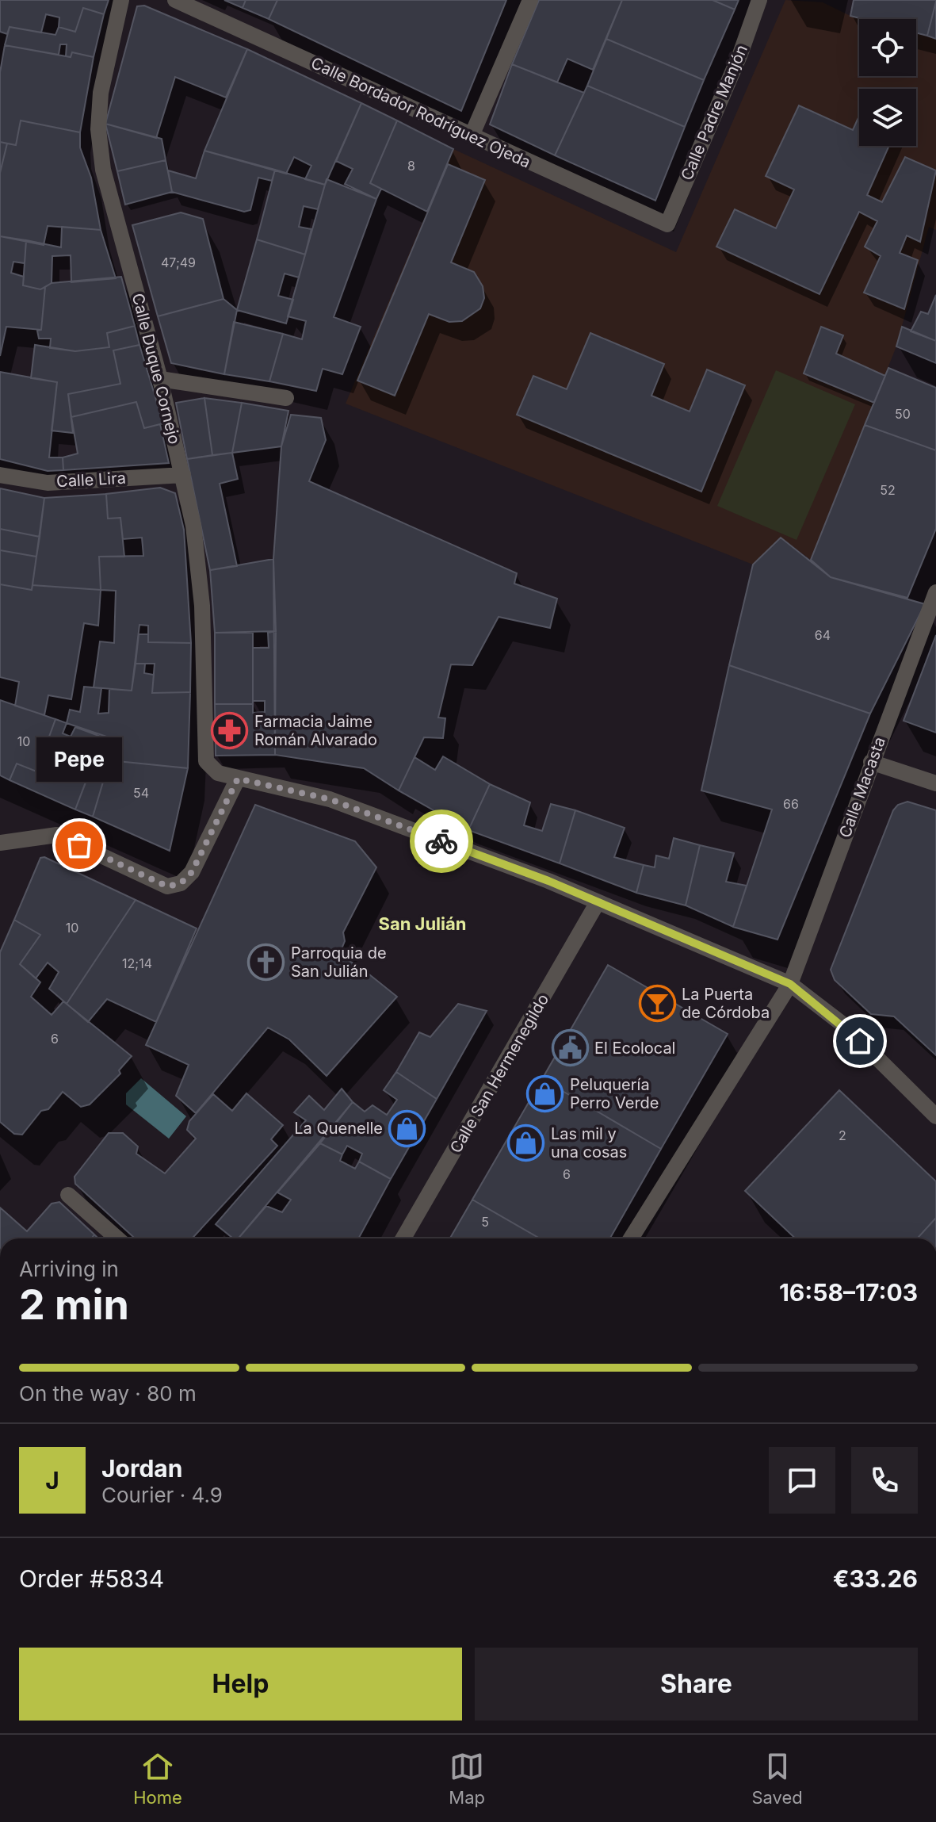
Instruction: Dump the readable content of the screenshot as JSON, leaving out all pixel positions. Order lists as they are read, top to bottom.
{
  "streets": {
    "street": [
      "Calle Bordador Rodríguez Ojeda",
      "Calle Padre Manjón",
      "Calle Duque Cornejo",
      "Calle Lira",
      "Calle Macasta",
      "Calle San Hermenegildo"
    ]
  },
  "crossings": [
    ["Calle Bordador Rodríguez Ojeda", "Calle Padre Manjón"],
    ["Calle Duque Cornejo", "Calle Lira"]
  ],
  "districts": ["San Julián"],
  "places": {
    "pharmacy": ["Farmacia Jaime Román Alvarado"],
    "other": ["Pepe"],
    "church": ["Parroquia de San Julián"],
    "bar": ["La Puerta de Córdoba"],
    "public building": ["El Ecolocal"],
    "shop": ["Peluquería Perro Verde", "La Quenelle", "Las mil y una cosas"]
  },
  "house_numbers": [
    "8",
    "47;49",
    "50",
    "52",
    "64",
    "10",
    "54",
    "66",
    "10",
    "12;14",
    "6",
    "2",
    "6",
    "5"
  ],
  "page": {
    "bubble": "Pepe",
    "heading": ["2 min", "Arriving in", "16:58–17:03"],
    "panel": [
      "Jordan",
      "Courier · 4.9",
      "Order #5834",
      "€33.26"
    ],
    "bar": "On the way · 80 m",
    "round": "J",
    "buttons": ["Help", "Share"],
    "tabs": ["Home", "Map", "Saved"]
  }
}
